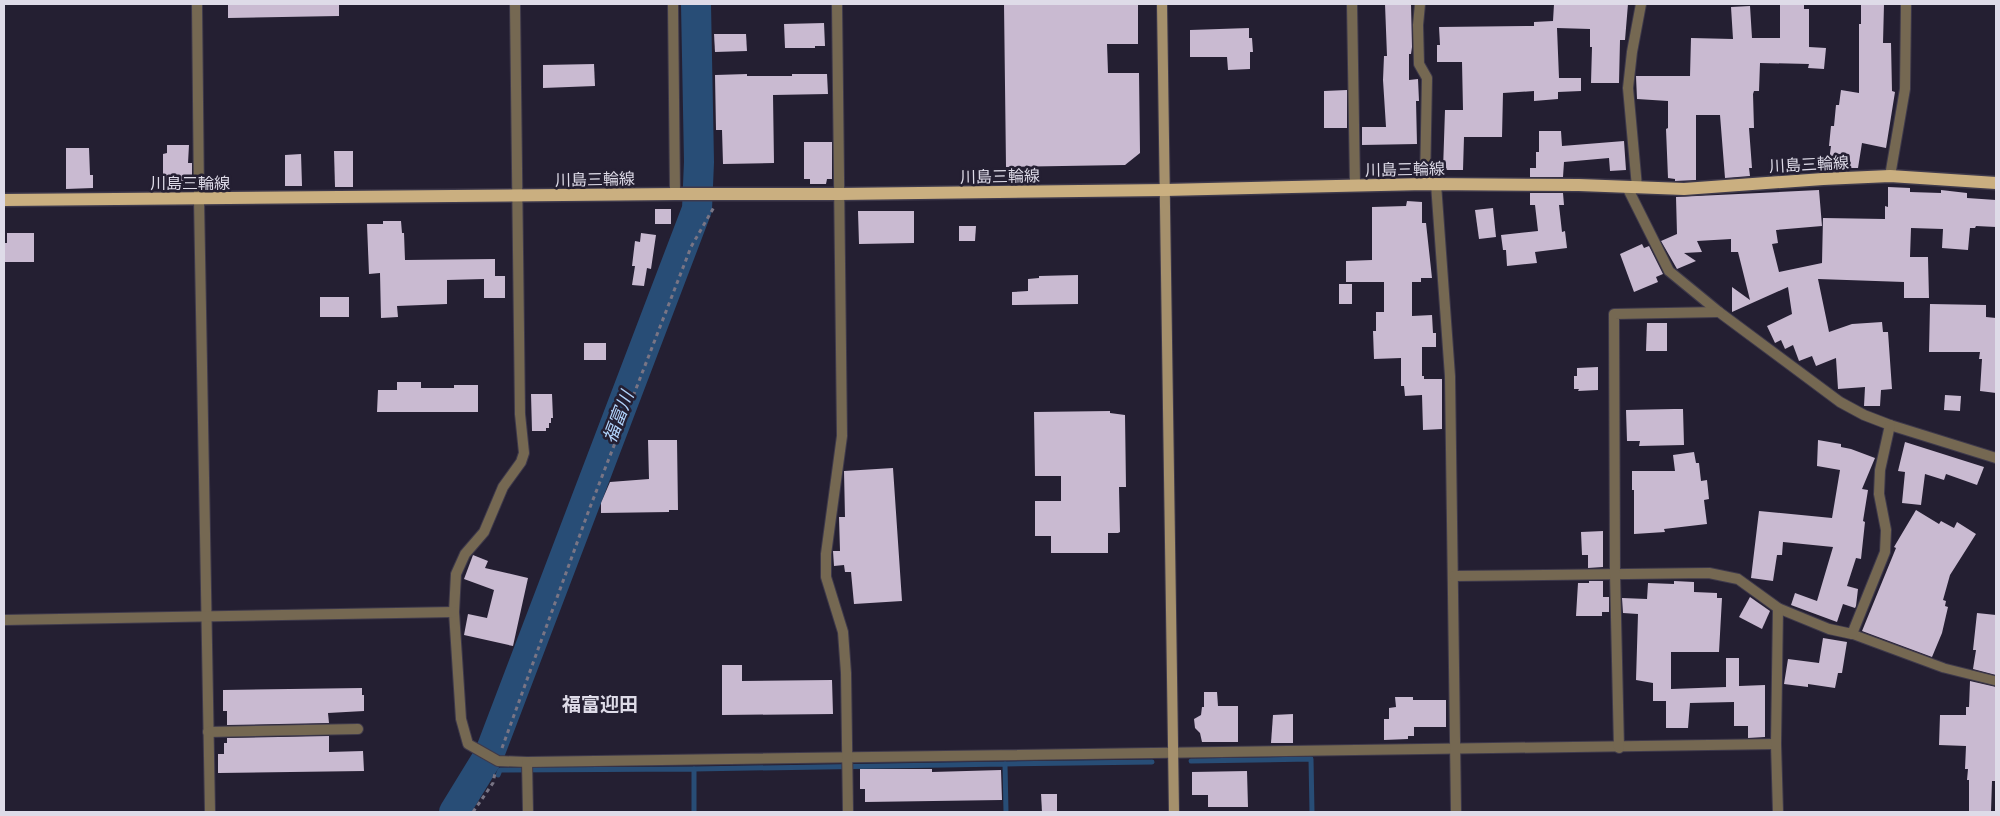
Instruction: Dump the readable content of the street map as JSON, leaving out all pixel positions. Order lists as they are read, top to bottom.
{
  "streets": {
    "main road": ["川島三輪線"]
  },
  "districts": ["福富迎田"],
  "water": ["福富川"]
}
